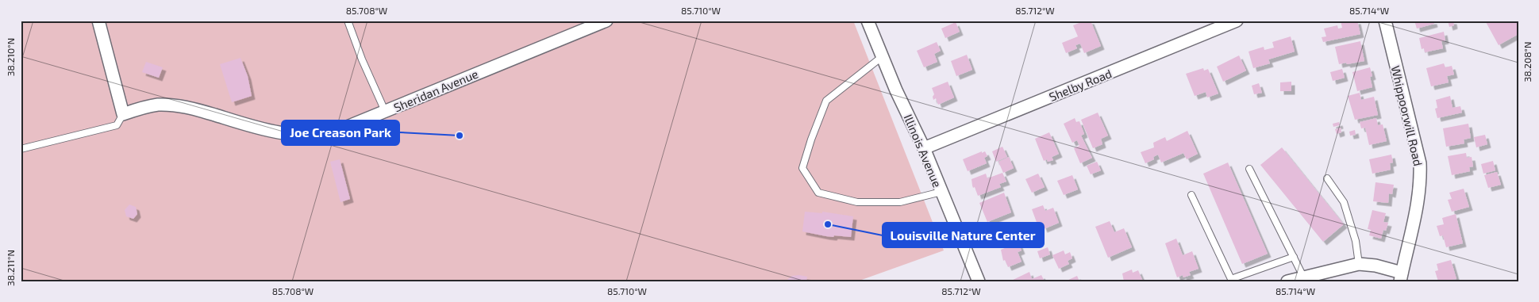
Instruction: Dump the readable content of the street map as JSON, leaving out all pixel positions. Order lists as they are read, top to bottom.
{
  "streets": {
    "street": [
      "Shelby Road",
      "Sheridan Avenue",
      "Whippoorwill Road",
      "Illinois Avenue"
    ]
  },
  "crossings": [
    ["Shelby Road", "Illinois Avenue"]
  ],
  "places": ["Joe Creason Park", "Louisville Nature Center"],
  "coordinates": [
    "85.708°W",
    "85.710°W",
    "85.712°W",
    "85.714°W",
    "38.210°N",
    "38.208°N",
    "38.211°N"
  ]
}
